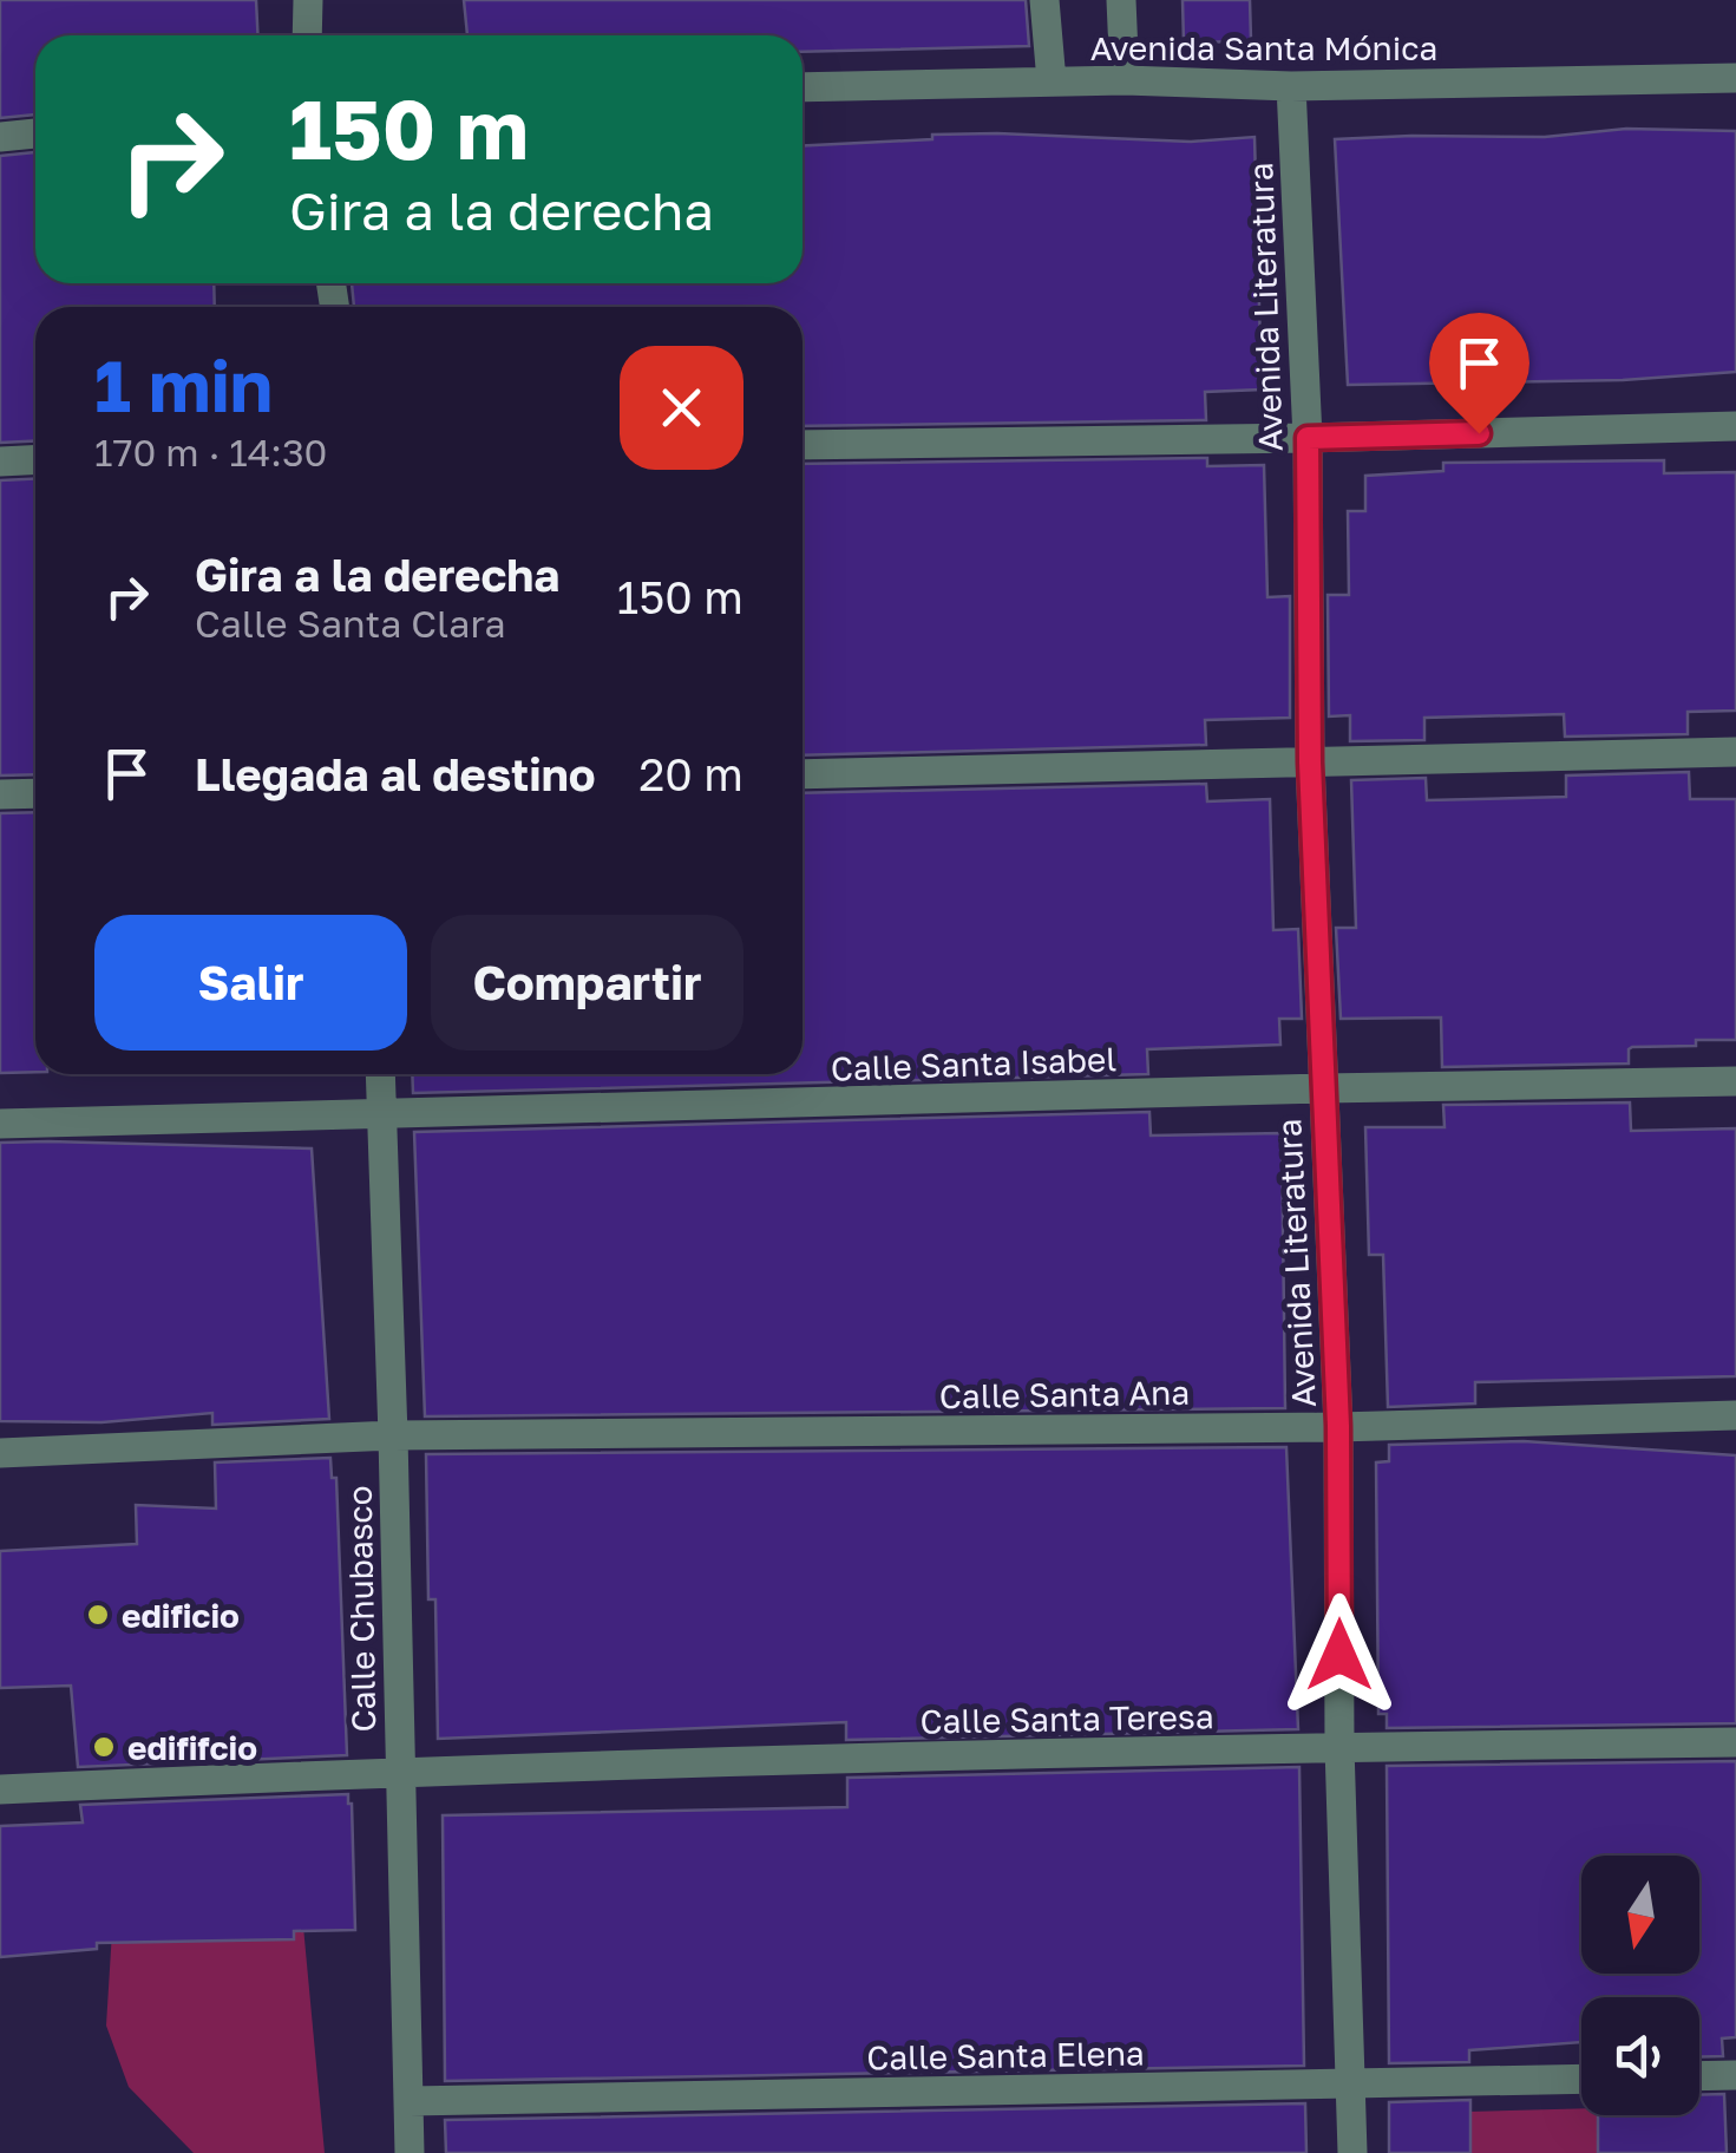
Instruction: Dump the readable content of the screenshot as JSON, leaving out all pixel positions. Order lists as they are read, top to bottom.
{
  "streets": {
    "street": [
      "Avenida Santa Mónica",
      "Avenida Literatura",
      "Calle Santa Isabel",
      "Calle Santa Ana",
      "Calle Chubasco",
      "Calle Santa Teresa",
      "Calle Santa Elena"
    ]
  },
  "crossings": [
    ["Avenida Santa Mónica", "Avenida Literatura"],
    ["Avenida Literatura", "Calle Santa Isabel"],
    ["Avenida Literatura", "Calle Santa Ana"],
    ["Avenida Literatura", "Calle Santa Teresa"],
    ["Avenida Literatura", "Calle Santa Elena"],
    ["Calle Santa Isabel", "Calle Chubasco"],
    ["Calle Santa Ana", "Calle Chubasco"],
    ["Calle Chubasco", "Calle Santa Teresa"],
    ["Calle Chubasco", "Calle Santa Elena"]
  ],
  "places": ["edificio", "edififcio"],
  "north": "bottom",
  "page": {
    "turn": ["150 m", "Gira a la derecha"],
    "heading": ["1 min", "170 m · 14:30"],
    "list": [
      {
        "name": "Gira a la derecha",
        "note": "Calle Santa Clara",
        "value": "150 m"
      },
      {
        "name": "Llegada al destino",
        "value": "20 m"
      }
    ],
    "buttons": ["Salir", "Compartir"]
  }
}
